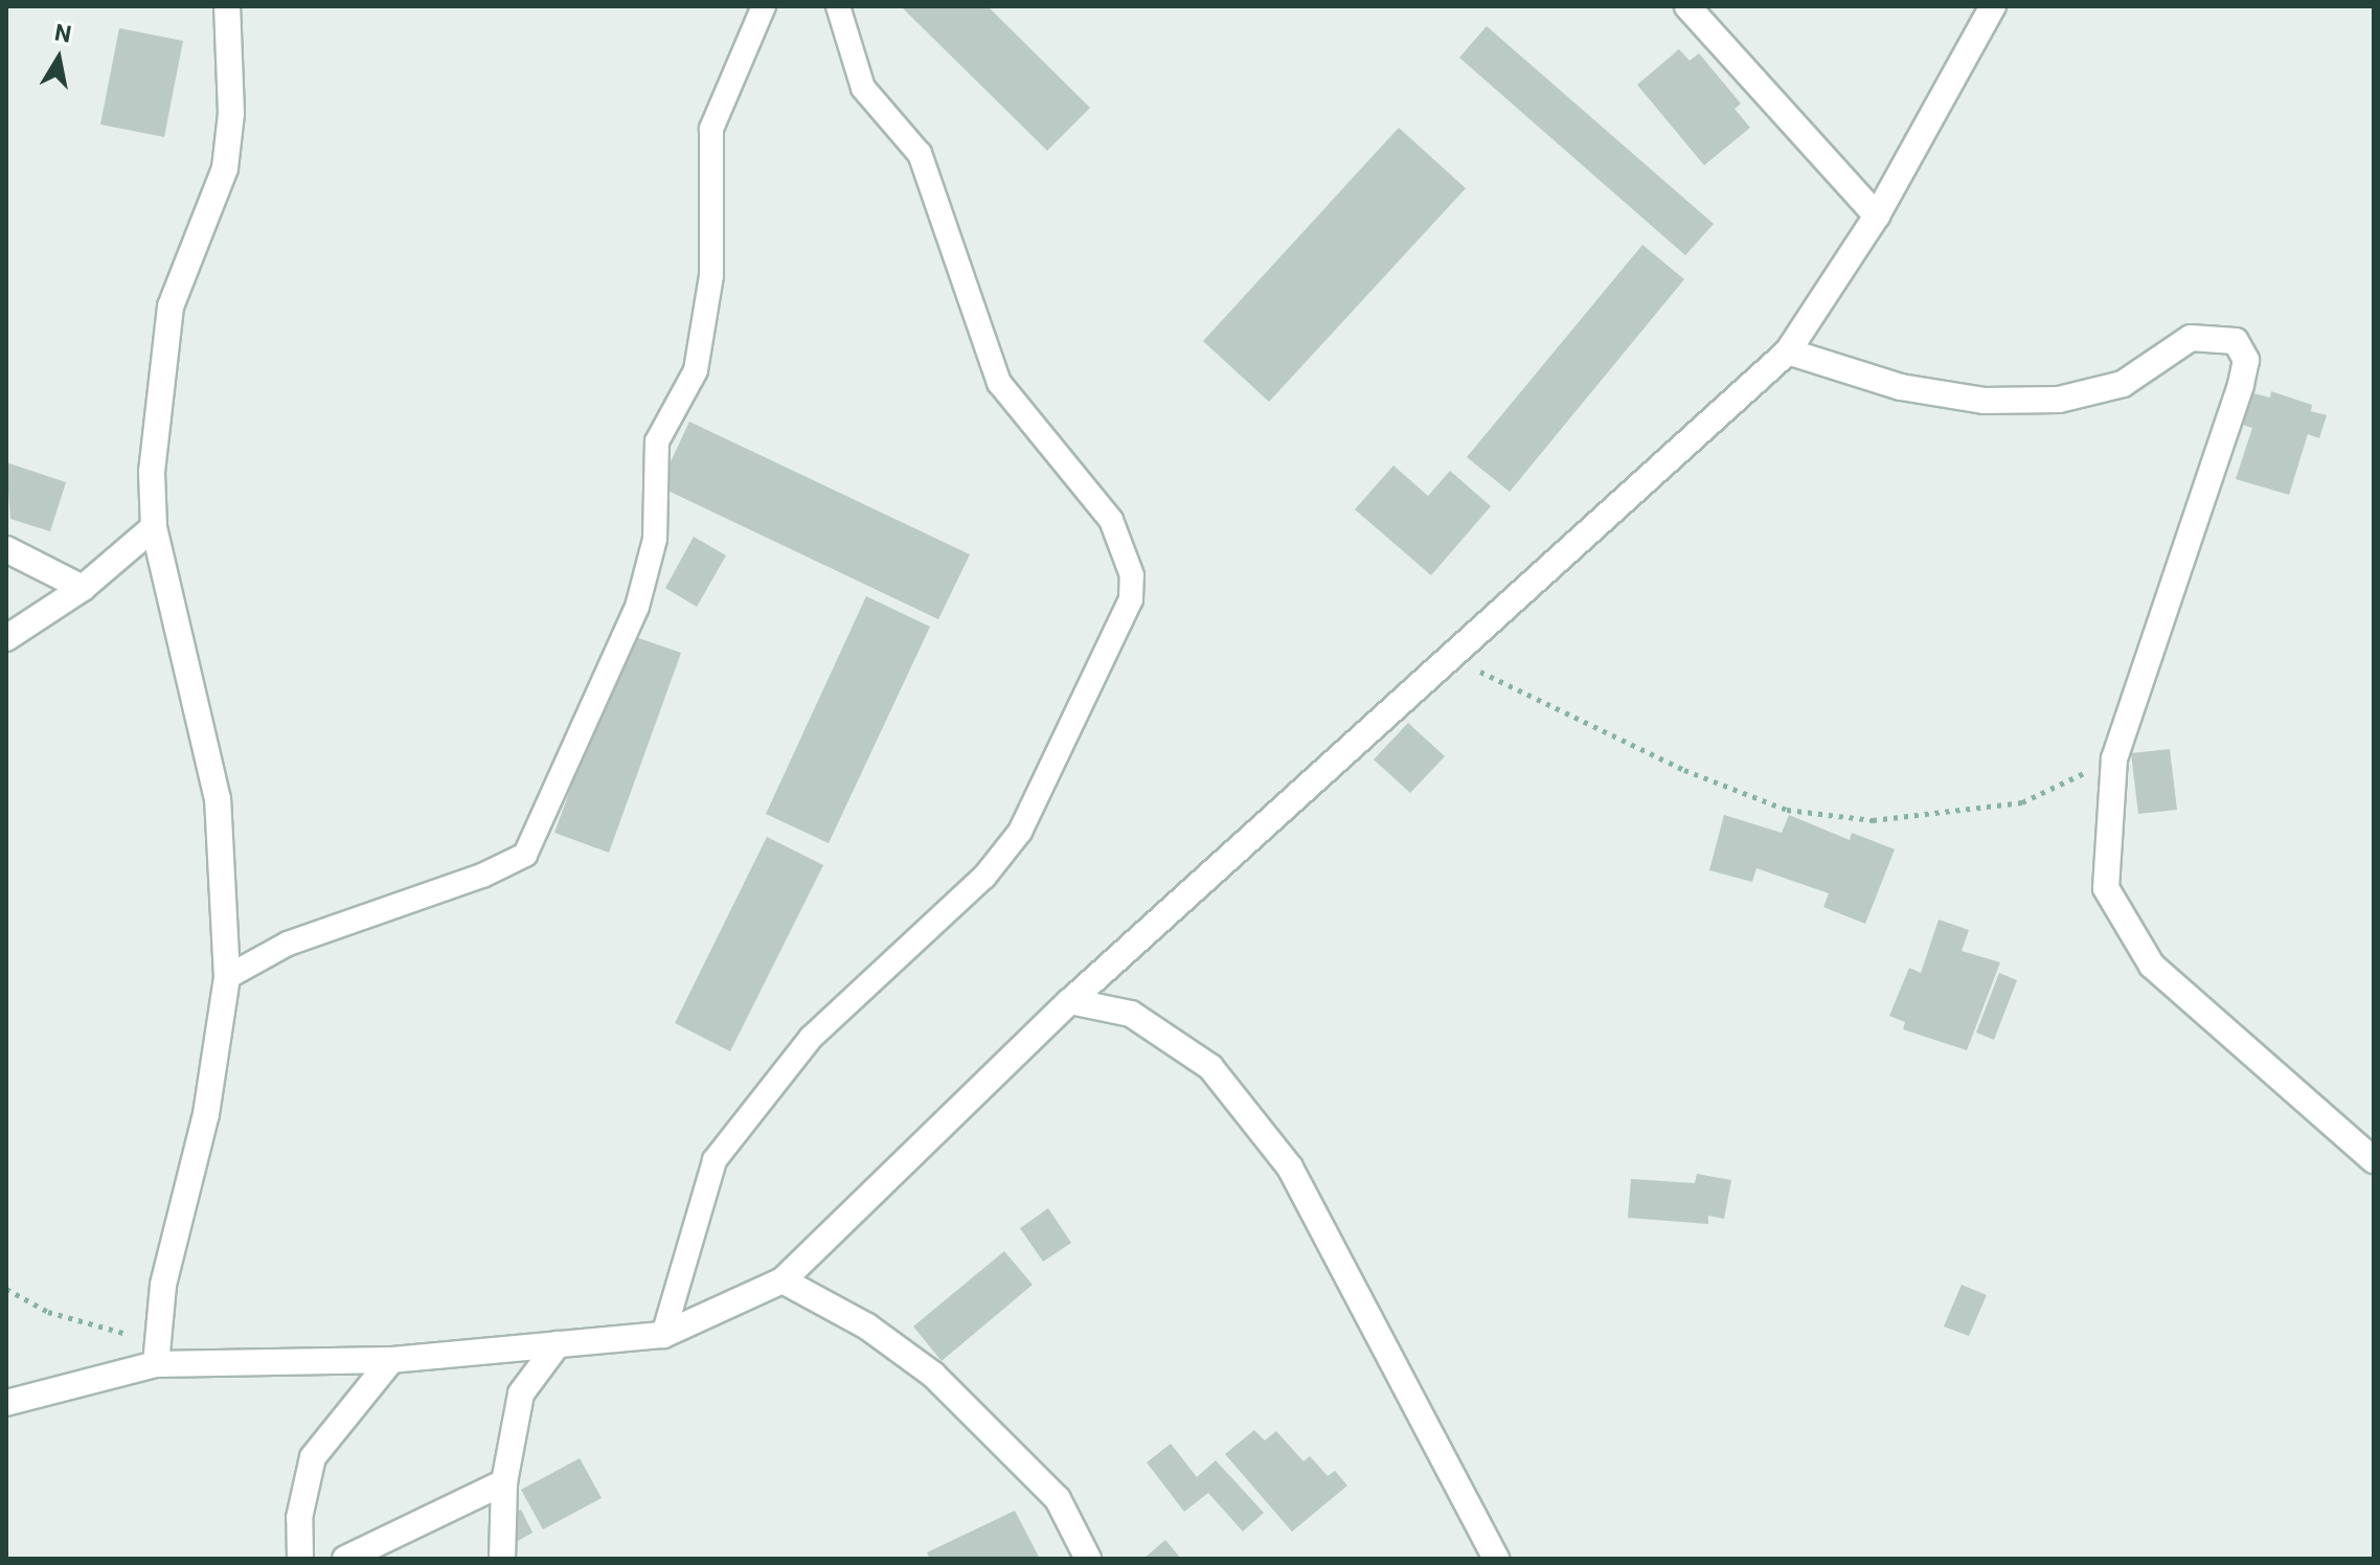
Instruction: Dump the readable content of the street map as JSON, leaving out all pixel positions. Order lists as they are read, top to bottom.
{
  "north": "top"
}
